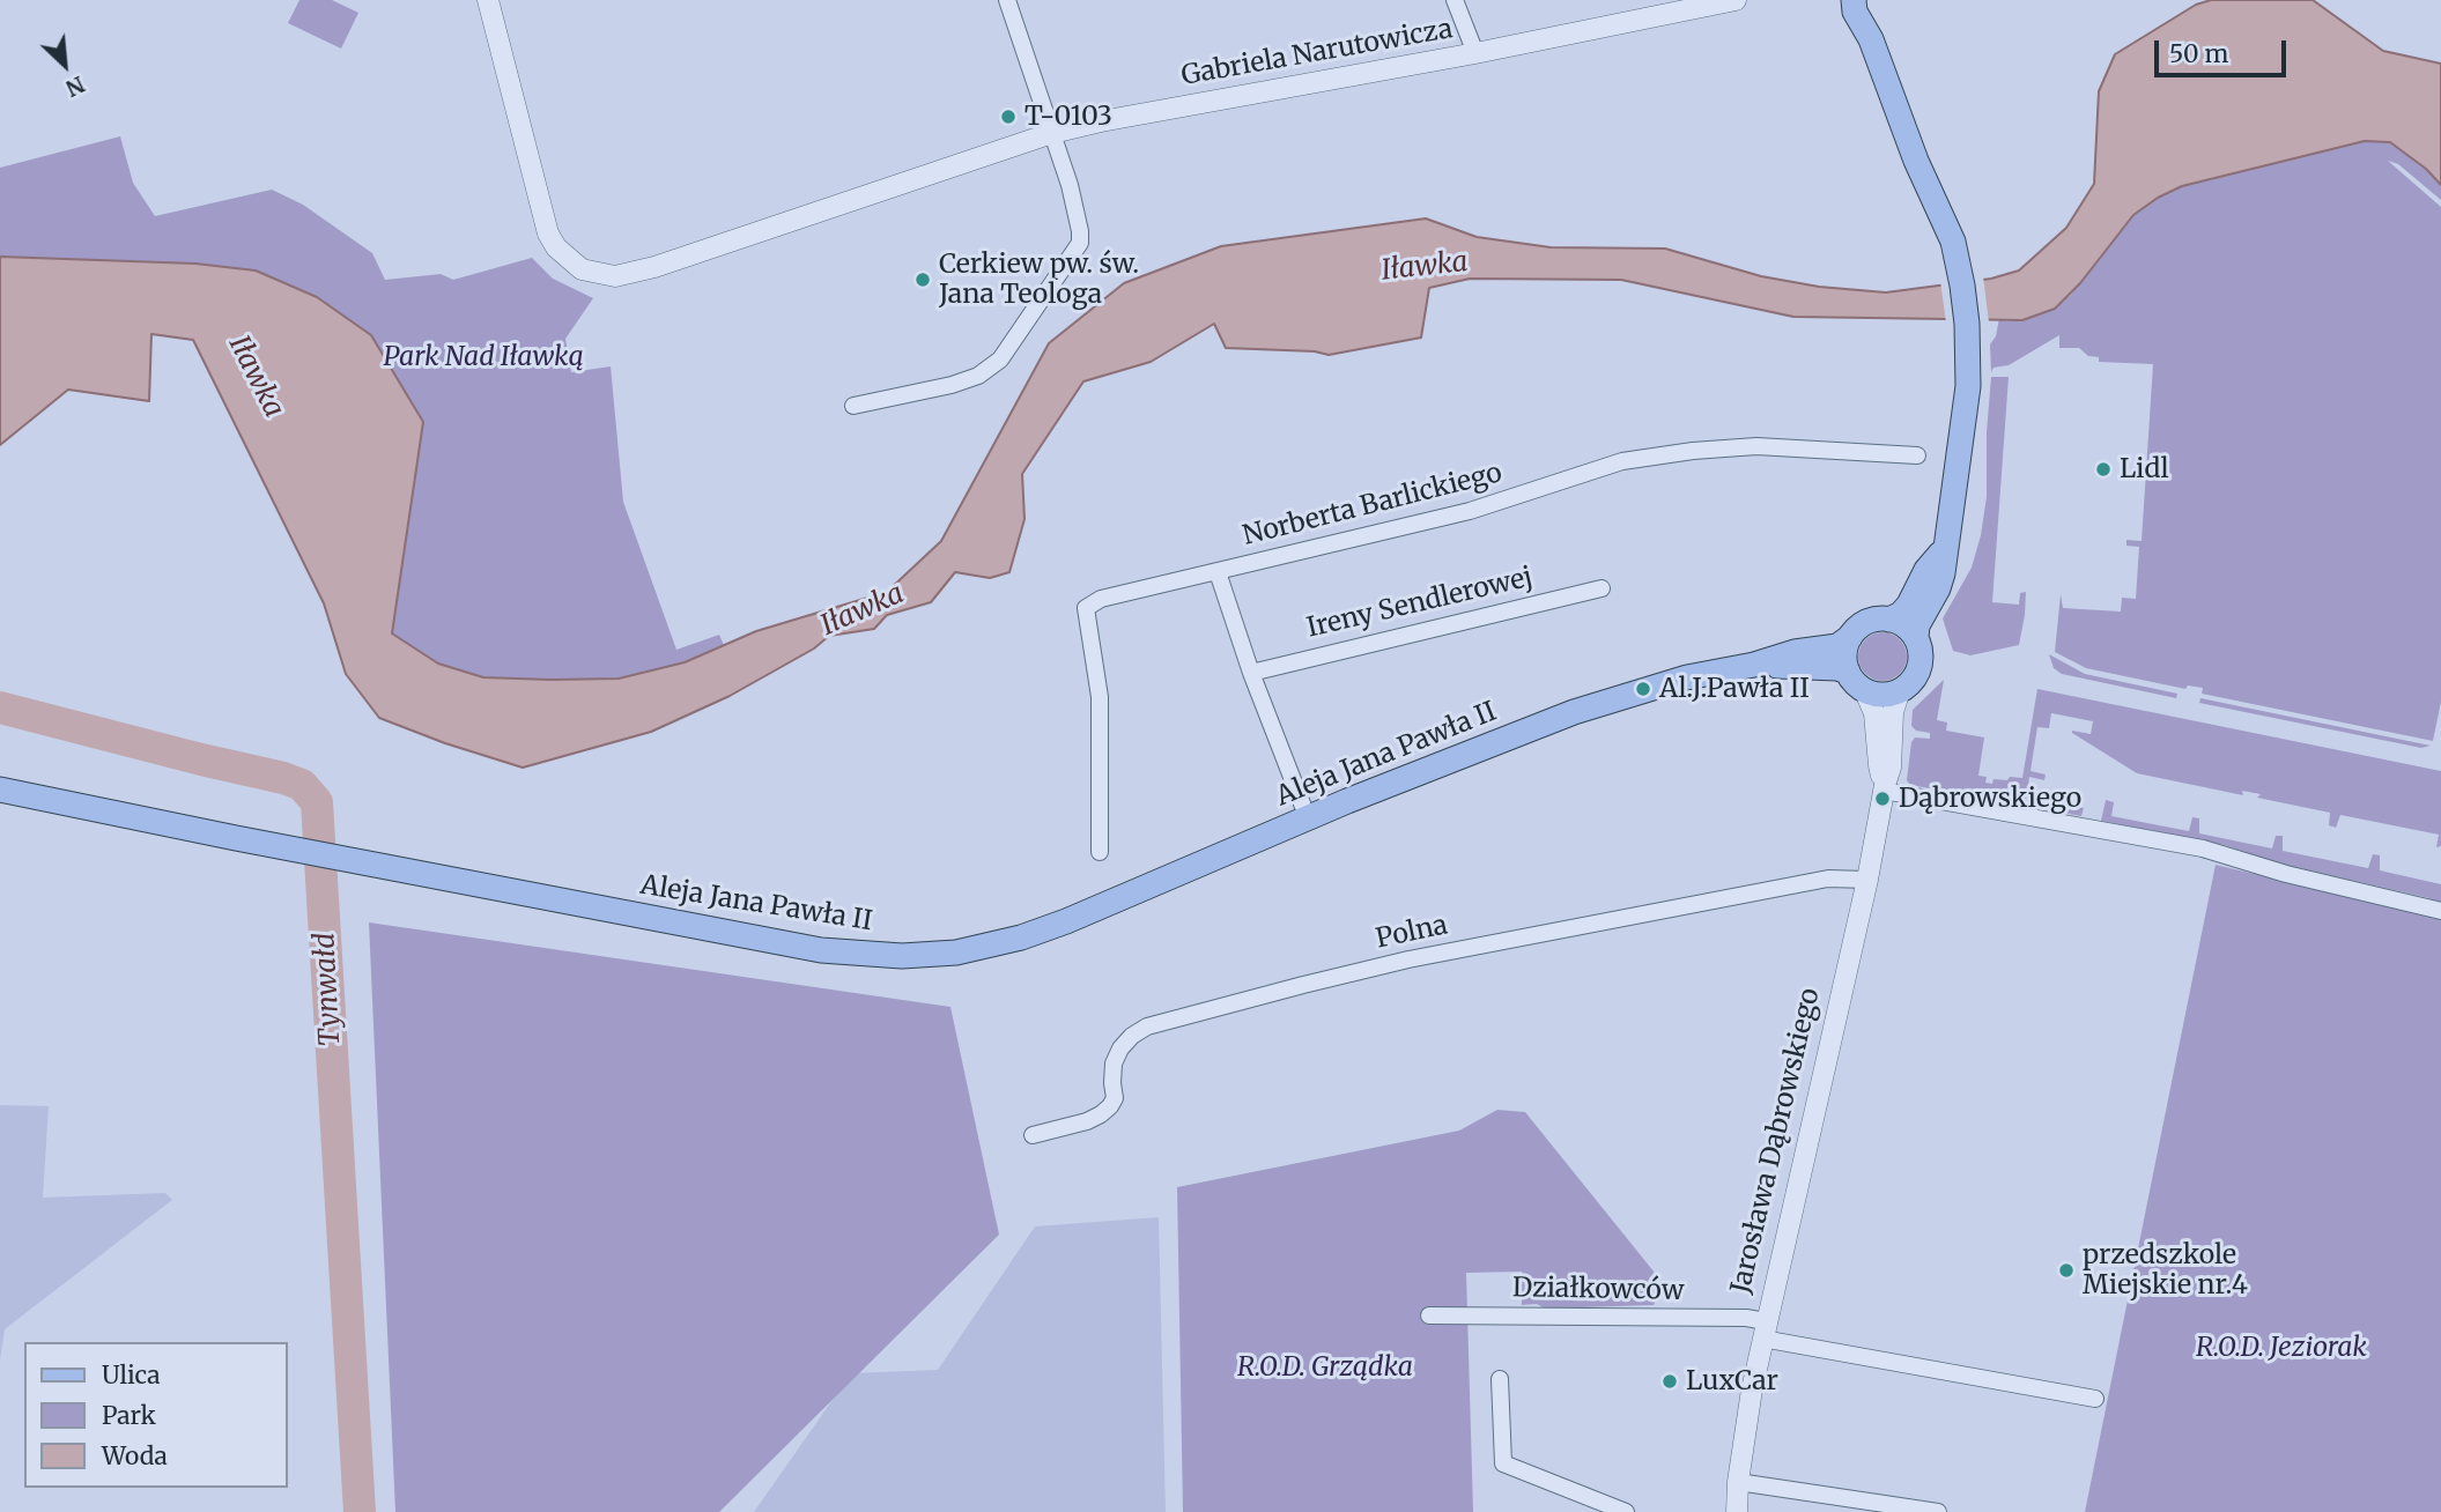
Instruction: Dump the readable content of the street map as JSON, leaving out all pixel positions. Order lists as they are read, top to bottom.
{
  "streets": {
    "main road": ["Aleja Jana Pawła II"],
    "street": [
      "Gabriela Narutowicza",
      "Norberta Barlickiego",
      "Ireny Sendlerowej",
      "Polna",
      "Jarosława Dąbrowskiego",
      "Działkowców"
    ]
  },
  "crossings": [
    ["Aleja Jana Pawła II", "Jarosława Dąbrowskiego"],
    ["Polna", "Jarosława Dąbrowskiego"],
    ["Jarosława Dąbrowskiego", "Działkowców"]
  ],
  "water": ["Iławka", "Tynwałd"],
  "parks": ["Park Nad Iławką", "R.O.D. Jeziorak", "R.O.D. Grządka"],
  "places": [
    "T-0103",
    "Cerkiew pw. św. Jana Teologa",
    "Lidl",
    "Al.J.Pawła II",
    "Dąbrowskiego",
    "przedszkole Miejskie nr.4",
    "LuxCar"
  ],
  "legend": ["Ulica", "Park", "Woda"],
  "scale_bar": "50 m",
  "north": "bottom right"
}
